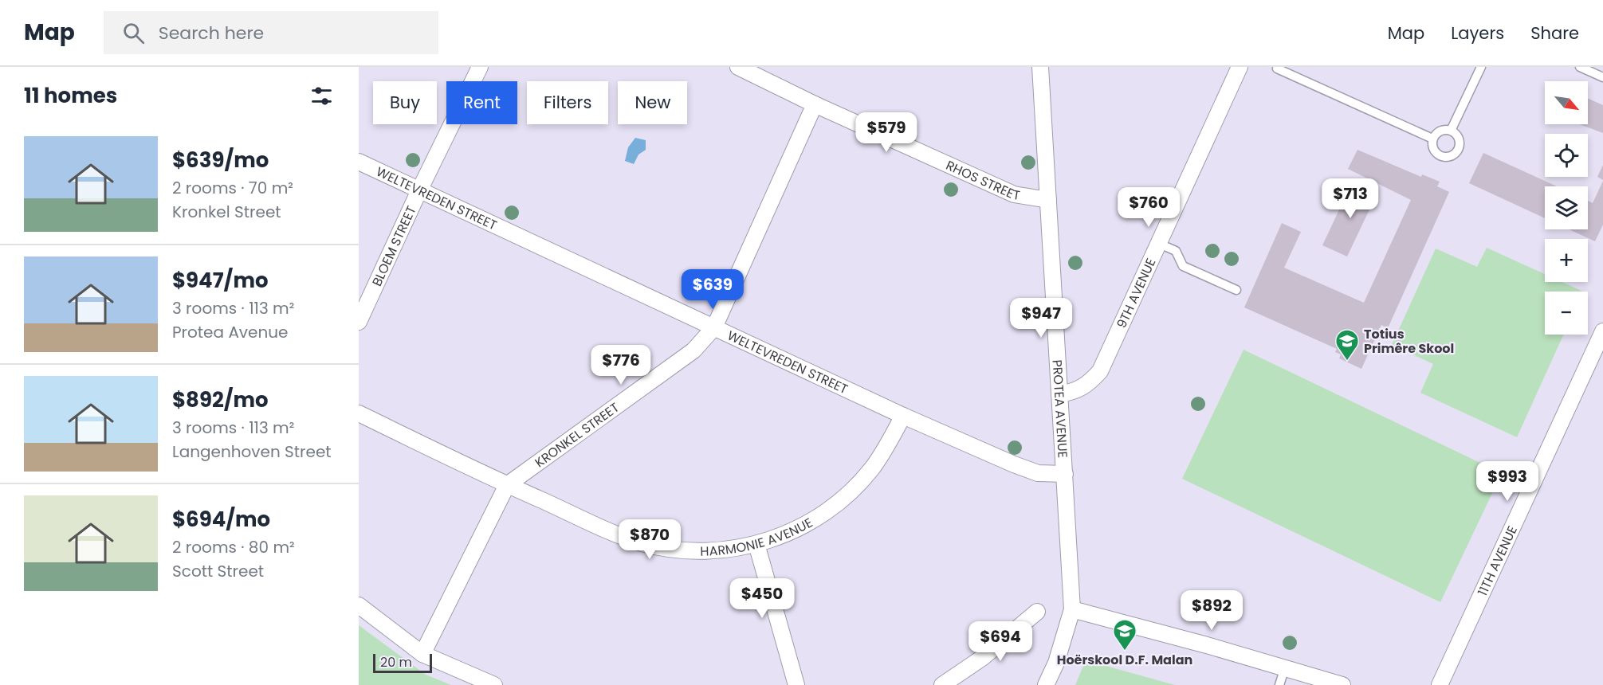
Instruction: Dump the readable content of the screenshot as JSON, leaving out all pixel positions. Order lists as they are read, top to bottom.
{
  "streets": {
    "street": [
      "RHOS STREET",
      "WELTEVREDEN STREET",
      "BLOEM STREET",
      "9TH AVENUE",
      "PROTEA AVENUE",
      "KRONKEL STREET",
      "HARMONIE AVENUE",
      "11TH AVENUE"
    ]
  },
  "crossings": [
    ["RHOS STREET", "PROTEA AVENUE"],
    ["RHOS STREET", "KRONKEL STREET"],
    ["WELTEVREDEN STREET", "BLOEM STREET"],
    ["WELTEVREDEN STREET", "PROTEA AVENUE"],
    ["WELTEVREDEN STREET", "KRONKEL STREET"],
    ["WELTEVREDEN STREET", "HARMONIE AVENUE"],
    ["9TH AVENUE", "PROTEA AVENUE"],
    ["KRONKEL STREET", "HARMONIE AVENUE"]
  ],
  "places": {
    "school or university": ["Totius Primêre Skool", "Hoërskool D.F. Malan"]
  },
  "scale_bar": "20 m",
  "north": "bottom right",
  "page": {
    "header": "Map",
    "search": "Search here",
    "nav": ["Map", "Layers", "Share"],
    "heading": "11 homes",
    "map_buttons": ["+", "−"],
    "chip": [
      "Buy",
      "Rent",
      "Filters",
      "New"
    ],
    "price": [
      "$579",
      "$713",
      "$760",
      "$639",
      "$947",
      "$776",
      "$993",
      "$870",
      "$450",
      "$892",
      "$694"
    ],
    "list": [
      {
        "name": "$639/mo",
        "note": "2 rooms · 70 m² · Kronkel Street"
      },
      {
        "name": "$947/mo",
        "note": "3 rooms · 113 m² · Protea Avenue"
      },
      {
        "name": "$892/mo",
        "note": "3 rooms · 113 m² · Langenhoven Street"
      },
      {
        "name": "$694/mo",
        "note": "2 rooms · 80 m² · Scott Street"
      }
    ],
    "scale": "20 m"
  }
}
